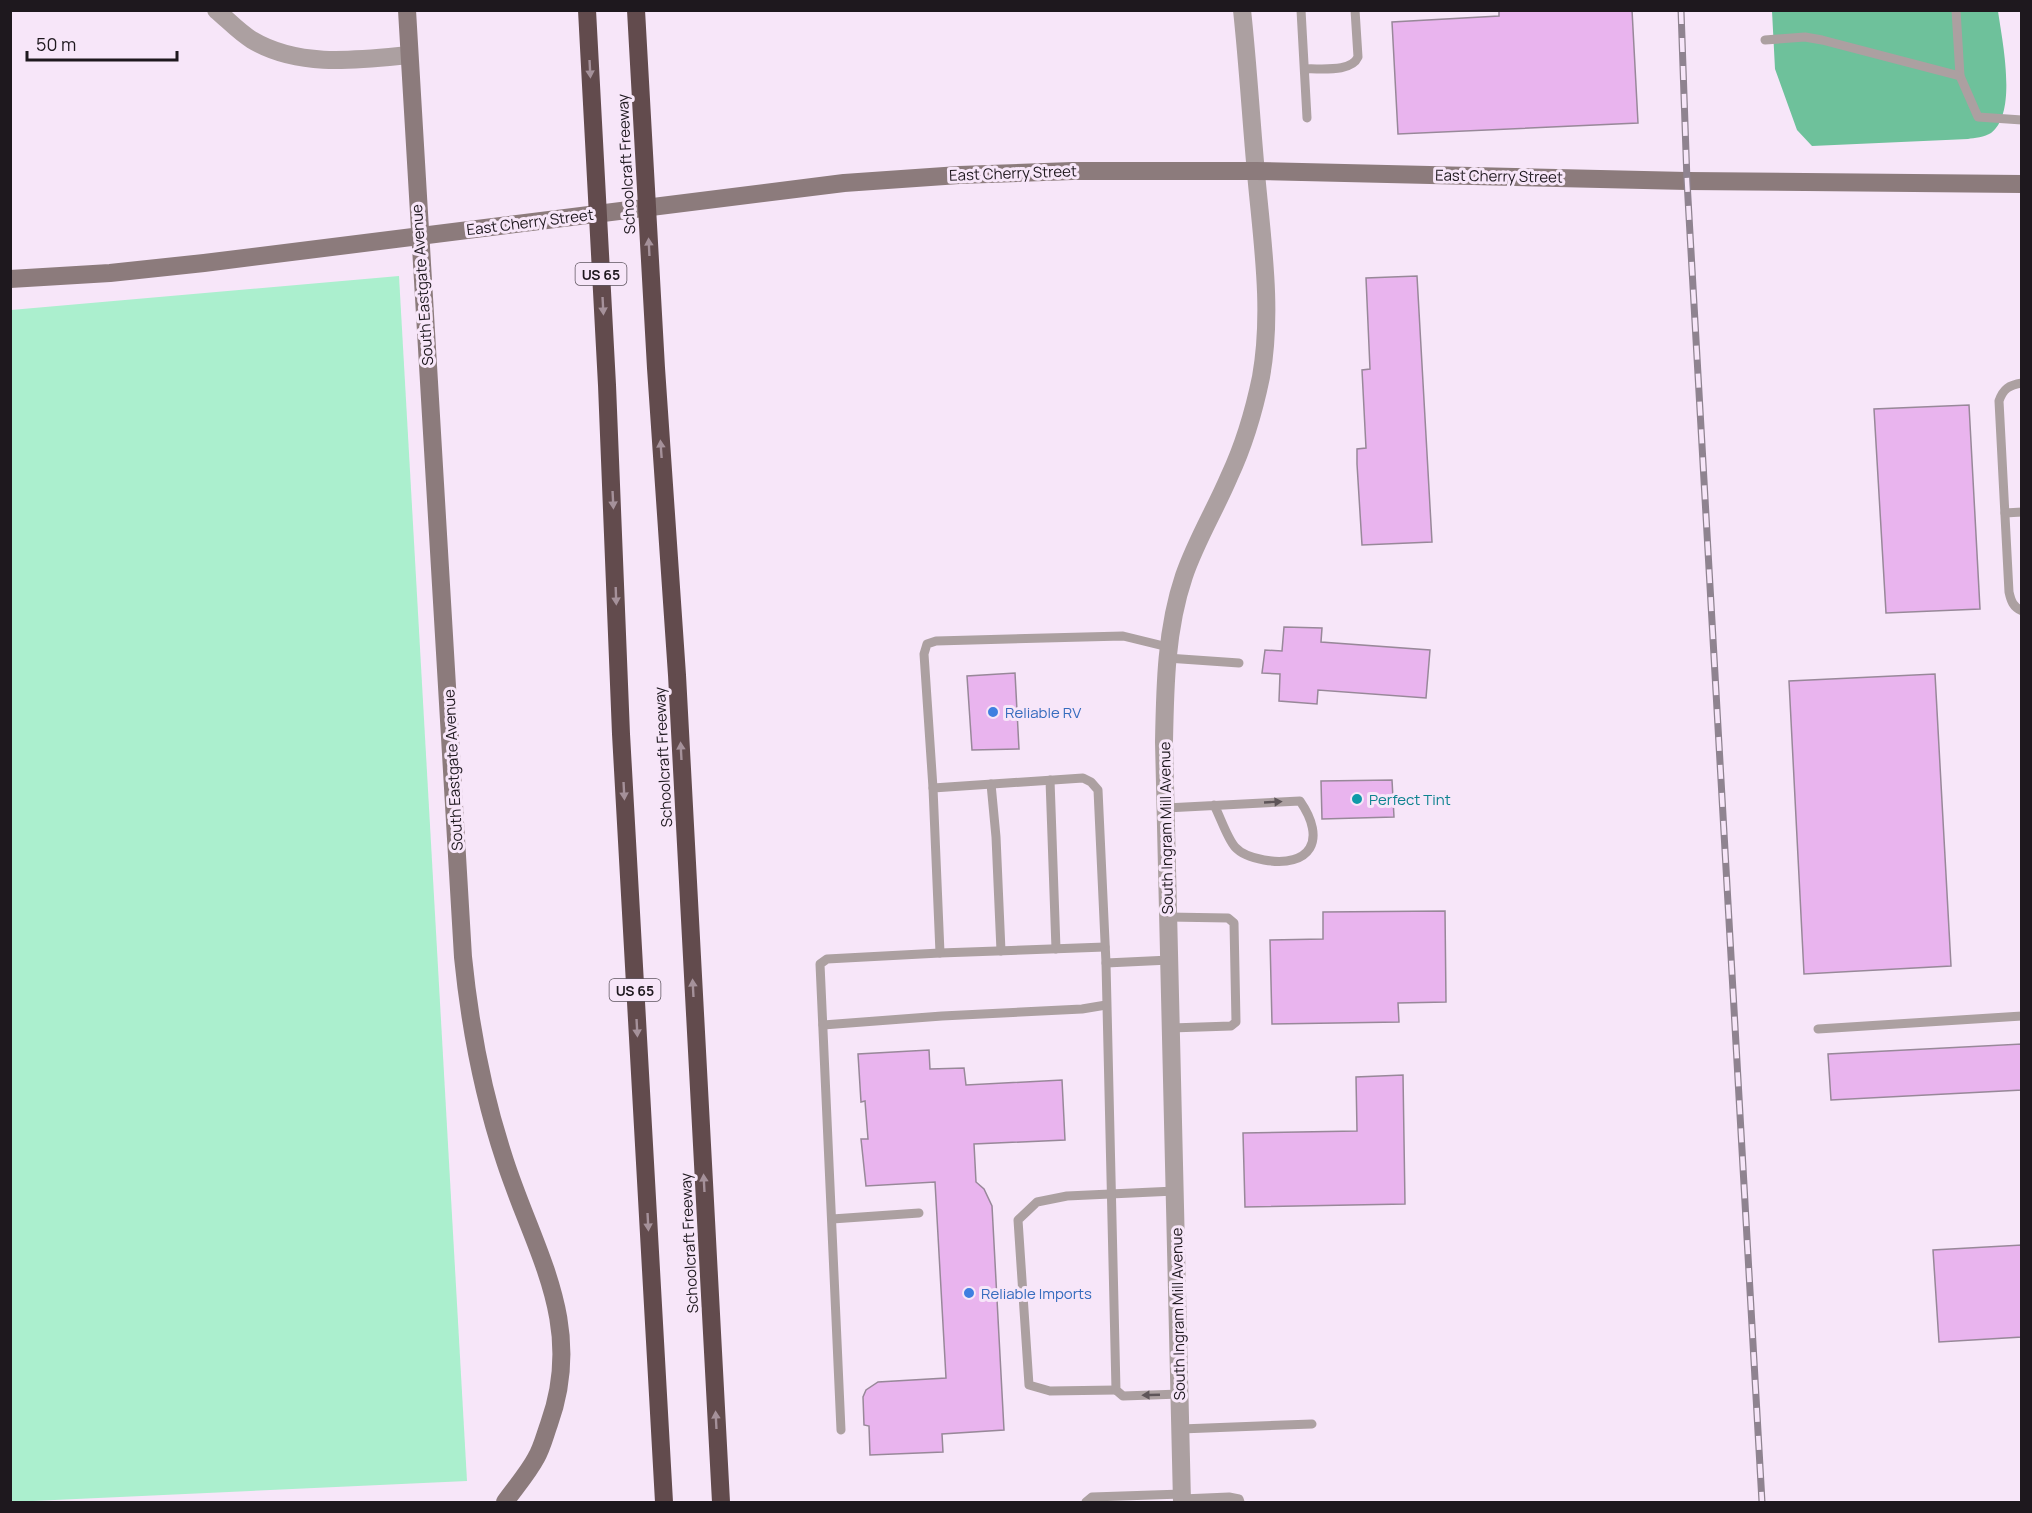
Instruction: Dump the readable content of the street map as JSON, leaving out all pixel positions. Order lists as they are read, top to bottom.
{
  "streets": {
    "highway": ["Schoolcraft Freeway", "US 65"],
    "street": ["East Cherry Street", "South Eastgate Avenue", "South Ingram Mill Avenue"]
  },
  "crossings": [
    ["East Cherry Street", "South Eastgate Avenue"],
    ["East Cherry Street", "South Ingram Mill Avenue"]
  ],
  "places": ["Reliable RV", "Perfect Tint", "Reliable Imports"],
  "scale_bar": "50 m"
}
